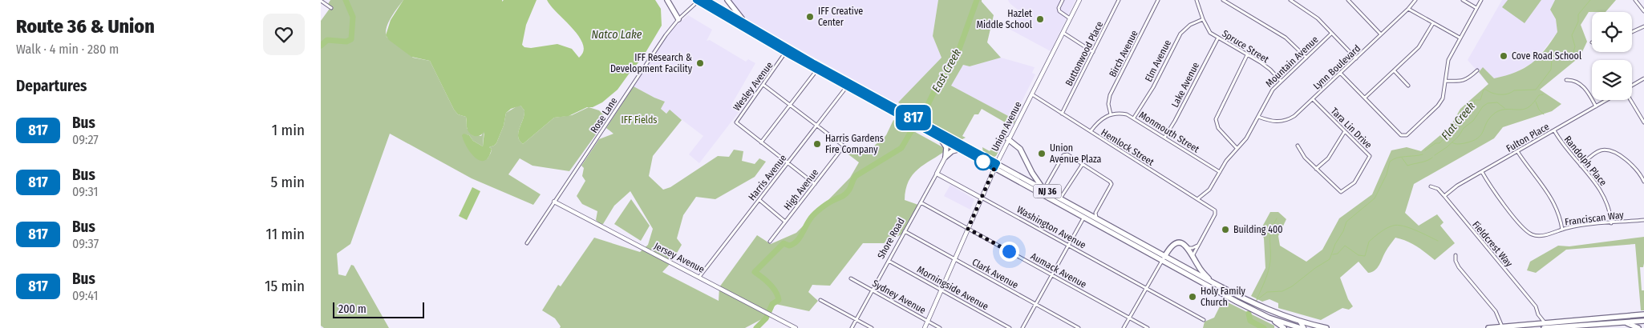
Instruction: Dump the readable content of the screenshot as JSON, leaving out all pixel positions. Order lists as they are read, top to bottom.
{
  "streets": {
    "highway": ["NJ 36"],
    "street": [
      "Spruce Street",
      "Buttonwood Place",
      "Birch Avenue",
      "Elm Avenue",
      "Mountain Avenue",
      "Lynn Boulevard",
      "Lake Avenue",
      "Wesley Avenue",
      "Rose Lane",
      "Union Avenue",
      "Tara Lin Drive",
      "Monmouth Street",
      "Fulton Place",
      "Hemlock Street",
      "Randolph Place",
      "Harris Avenue",
      "High Avenue",
      "Franciscan Way",
      "Washington Avenue",
      "Shore Road",
      "Fieldcrest Way",
      "Jersey Avenue",
      "Aumack Avenue",
      "Clark Avenue",
      "Morningside Avenue",
      "Sydney Avenue"
    ]
  },
  "crossings": [
    ["Spruce Street", "Elm Avenue"],
    ["Spruce Street", "Mountain Avenue"],
    ["Spruce Street", "Lake Avenue"],
    ["Buttonwood Place", "Hemlock Street"],
    ["Birch Avenue", "Monmouth Street"],
    ["Elm Avenue", "Monmouth Street"],
    ["Mountain Avenue", "Lynn Boulevard"],
    ["Mountain Avenue", "Monmouth Street"],
    ["Mountain Avenue", "Hemlock Street"],
    ["Lynn Boulevard", "Tara Lin Drive"],
    ["Lake Avenue", "Monmouth Street"],
    ["Wesley Avenue", "NJ 36"],
    ["Rose Lane", "NJ 36"],
    ["Rose Lane", "Jersey Avenue"],
    ["Union Avenue", "Hemlock Street"],
    ["Union Avenue", "NJ 36"],
    ["Union Avenue", "Washington Avenue"],
    ["Union Avenue", "Aumack Avenue"],
    ["Union Avenue", "Clark Avenue"],
    ["Union Avenue", "Morningside Avenue"],
    ["Union Avenue", "Sydney Avenue"],
    ["Fulton Place", "Randolph Place"],
    ["Fulton Place", "Franciscan Way"],
    ["Fulton Place", "Fieldcrest Way"],
    ["Randolph Place", "Franciscan Way"],
    ["Harris Avenue", "NJ 36"],
    ["Harris Avenue", "Jersey Avenue"],
    ["Washington Avenue", "Shore Road"],
    ["Shore Road", "Aumack Avenue"],
    ["Shore Road", "Clark Avenue"],
    ["Shore Road", "Morningside Avenue"],
    ["Shore Road", "Sydney Avenue"]
  ],
  "water": ["Natco Lake", "East Creek", "Flat Creek"],
  "parks": ["IFF Fields"],
  "places": [
    "IFF Creative Center",
    "Hazlet Middle School",
    "Cove Road School",
    "IFF Research & Development Facility",
    "Harris Gardens Fire Company",
    "Union Avenue Plaza",
    "Building 400",
    "Holy Family Church"
  ],
  "lines": ["bus line 817"],
  "scale_bar": "200 m",
  "page": {
    "heading": [
      ["Route 36 & Union", "Walk · 4 min · 280 m"],
      "Departures"
    ],
    "on_map": "817",
    "list": [
      {
        "mark": "817",
        "name": "Bus",
        "note": "09:27",
        "value": "1 min"
      },
      {
        "mark": "817",
        "name": "Bus",
        "note": "09:31",
        "value": "5 min"
      },
      {
        "mark": "817",
        "name": "Bus",
        "note": "09:37",
        "value": "11 min"
      },
      {
        "mark": "817",
        "name": "Bus",
        "note": "09:41",
        "value": "15 min"
      }
    ],
    "scale": "200 m"
  }
}
